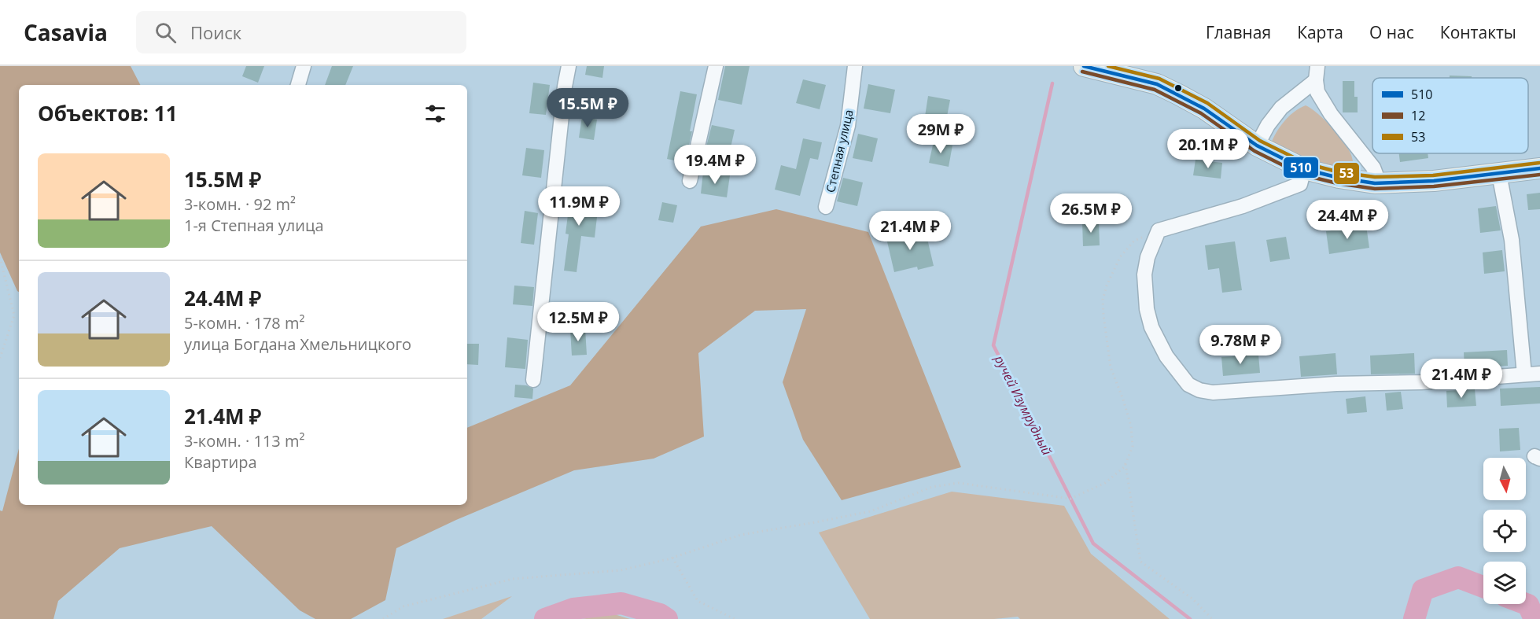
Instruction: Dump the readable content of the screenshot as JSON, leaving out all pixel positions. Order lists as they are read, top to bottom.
{
  "streets": {
    "street": ["Степная улица"]
  },
  "water": ["ручей Изумрудный"],
  "lines": ["transit line 510", "transit line 53", "transit line 12"],
  "legend": ["510", "12", "53"],
  "north": "bottom",
  "page": {
    "header": "Casavia",
    "search": "Поиск",
    "nav": [
      "Главная",
      "Карта",
      "О нас",
      "Контакты"
    ],
    "heading": "Объектов: 11",
    "price": [
      "15.5M ₽",
      "29M ₽",
      "20.1M ₽",
      "19.4M ₽",
      "11.9M ₽",
      "26.5M ₽",
      "24.4M ₽",
      "21.4M ₽",
      "12.5M ₽",
      "9.78M ₽",
      "21.4M ₽"
    ],
    "list": [
      {
        "name": "15.5M ₽",
        "note": "3-комн. · 92 m² · 1-я Степная улица"
      },
      {
        "name": "24.4M ₽",
        "note": "5-комн. · 178 m² · улица Богдана Хмельницкого"
      },
      {
        "name": "21.4M ₽",
        "note": "3-комн. · 113 m² · Квартира"
      }
    ]
  }
}
